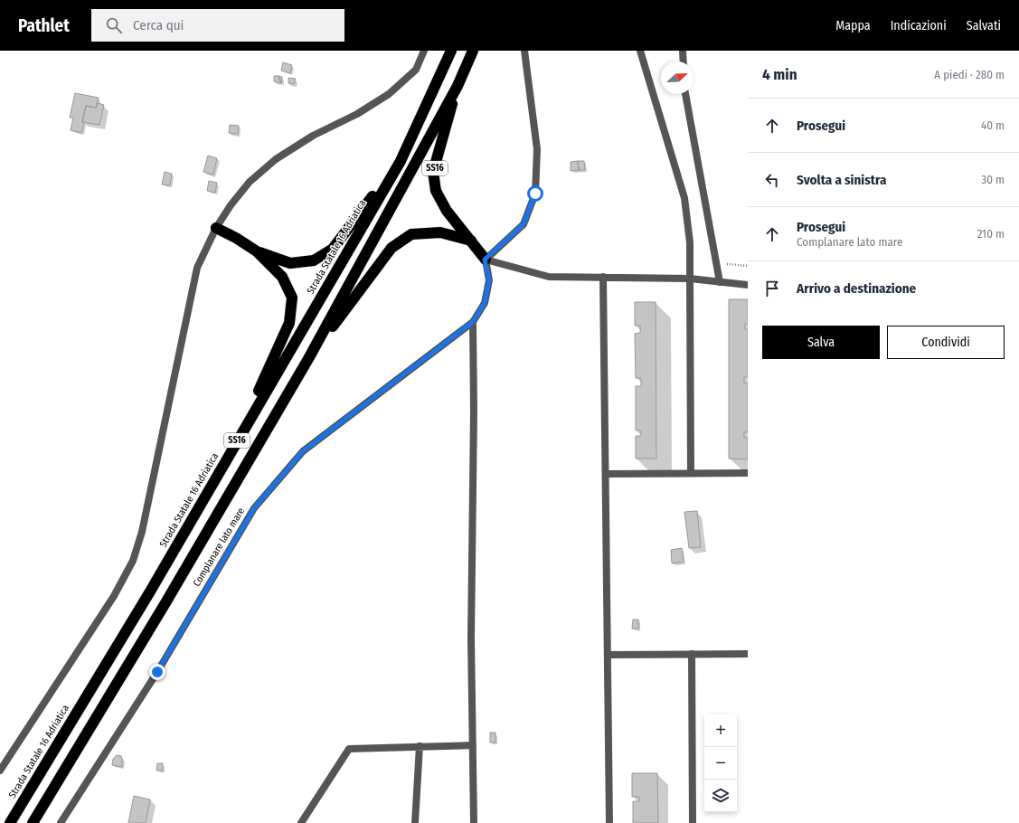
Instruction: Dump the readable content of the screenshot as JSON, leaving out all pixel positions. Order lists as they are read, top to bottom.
{
  "streets": {
    "highway": ["SS16", "Strada Statale 16 Adriatica"],
    "street": ["Complanare lato mare"]
  },
  "crossings": [
    ["SS16", "Strada Statale 16 Adriatica"]
  ],
  "north": "top right",
  "page": {
    "header": "Pathlet",
    "search": "Cerca qui",
    "nav": ["Mappa", "Indicazioni", "Salvati"],
    "heading": ["4 min", "A piedi · 280 m"],
    "list": [
      ["Prosegui", "40 m"],
      ["Svolta a sinistra", "30 m"],
      ["Prosegui", "Complanare lato mare", "210 m"],
      "Arrivo a destinazione"
    ],
    "buttons": ["Salva", "Condividi"],
    "map_buttons": ["+", "−"]
  }
}
